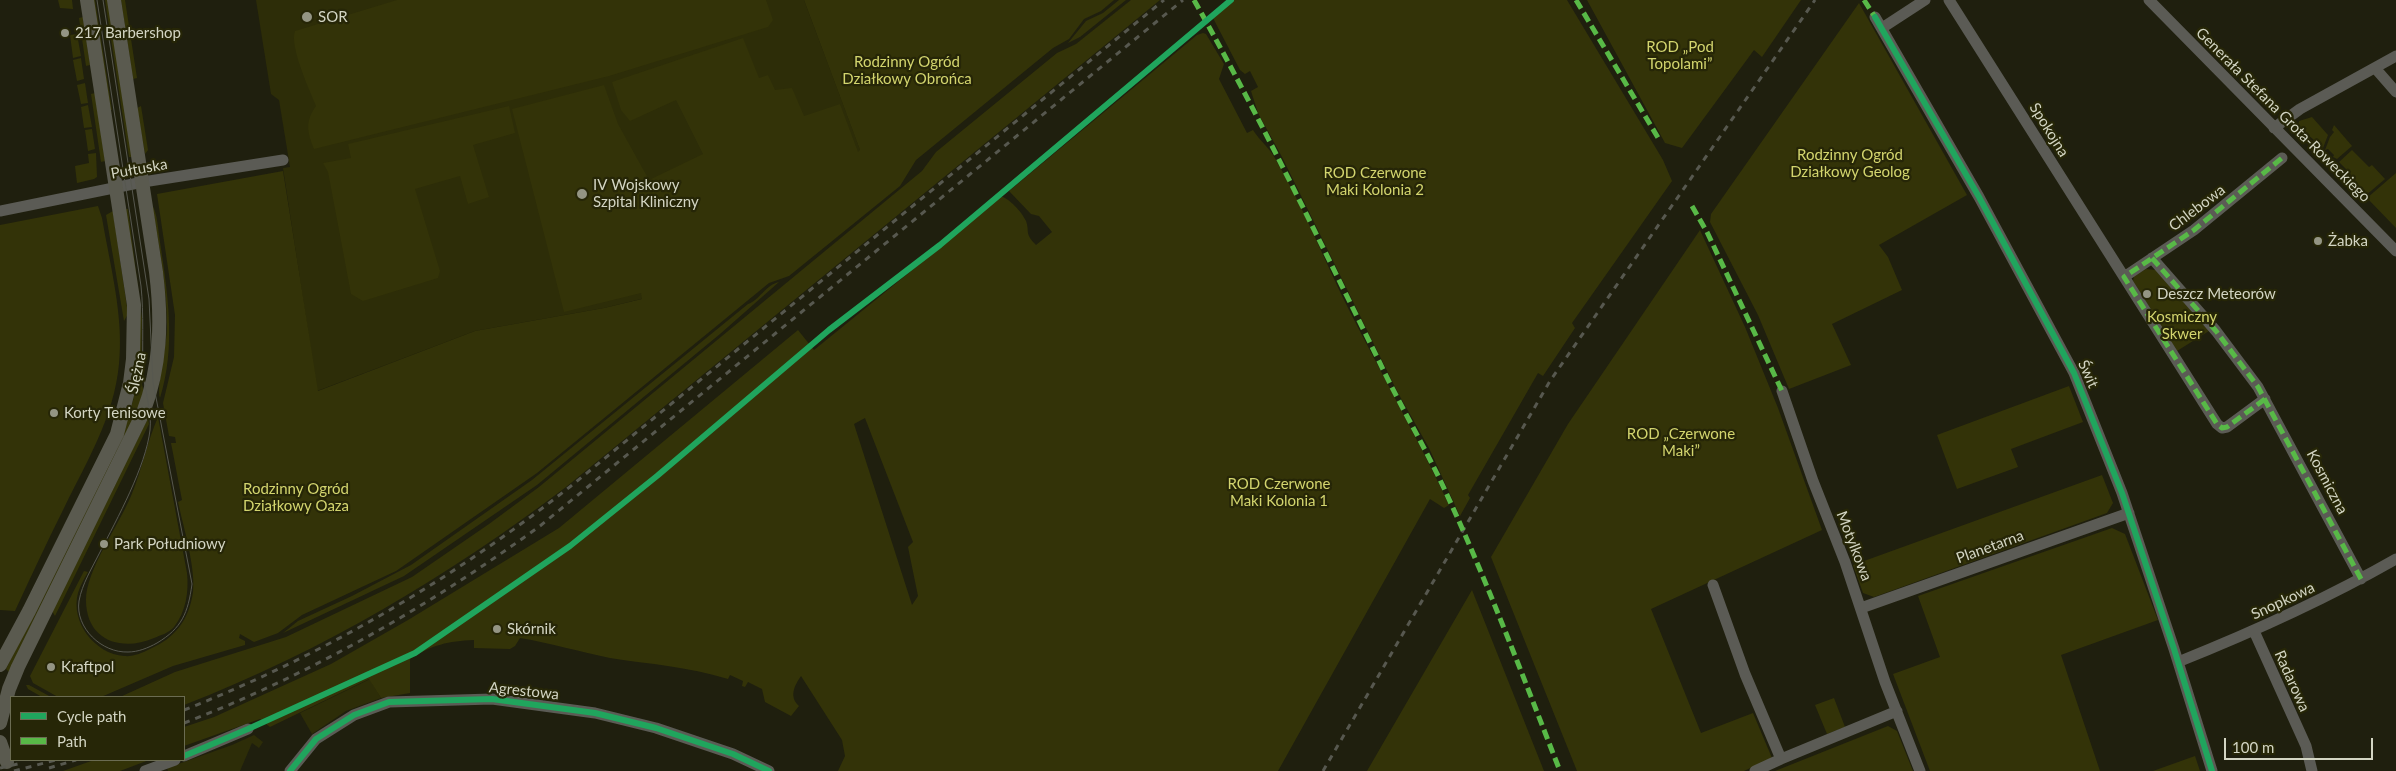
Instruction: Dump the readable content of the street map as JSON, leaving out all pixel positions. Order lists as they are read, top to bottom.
{
  "streets": {
    "main road": ["Ślężna"],
    "street": [
      "Generała Stefana Grota-Roweckiego",
      "Spokojna",
      "Pułtuska",
      "Chlebowa",
      "Świt",
      "Kosmiczna",
      "Motylkowa",
      "Planetarna",
      "Snopkowa",
      "Radarowa",
      "Agrestowa"
    ]
  },
  "crossings": [
    ["Spokojna", "Chlebowa"],
    ["Pułtuska", "Ślężna"],
    ["Chlebowa", "Kosmiczna"],
    ["Świt", "Planetarna"],
    ["Świt", "Snopkowa"],
    ["Kosmiczna", "Snopkowa"],
    ["Motylkowa", "Planetarna"],
    ["Snopkowa", "Radarowa"]
  ],
  "parks": [
    "ROD „Pod Topolami”",
    "Rodzinny Ogród Działkowy Obrońca",
    "Rodzinny Ogród Działkowy Geolog",
    "ROD Czerwone Maki Kolonia 2",
    "Kosmiczny Skwer",
    "ROD „Czerwone Maki”",
    "ROD Czerwone Maki Kolonia 1",
    "Rodzinny Ogród Działkowy Oaza"
  ],
  "places": [
    "SOR",
    "217 Barbershop",
    "IV Wojskowy Szpital Kliniczny",
    "Żabka",
    "Deszcz Meteorów",
    "Korty Tenisowe",
    "Park Południowy",
    "Skórnik",
    "Kraftpol"
  ],
  "legend": ["Cycle path", "Path"],
  "scale_bar": "100 m"
}
